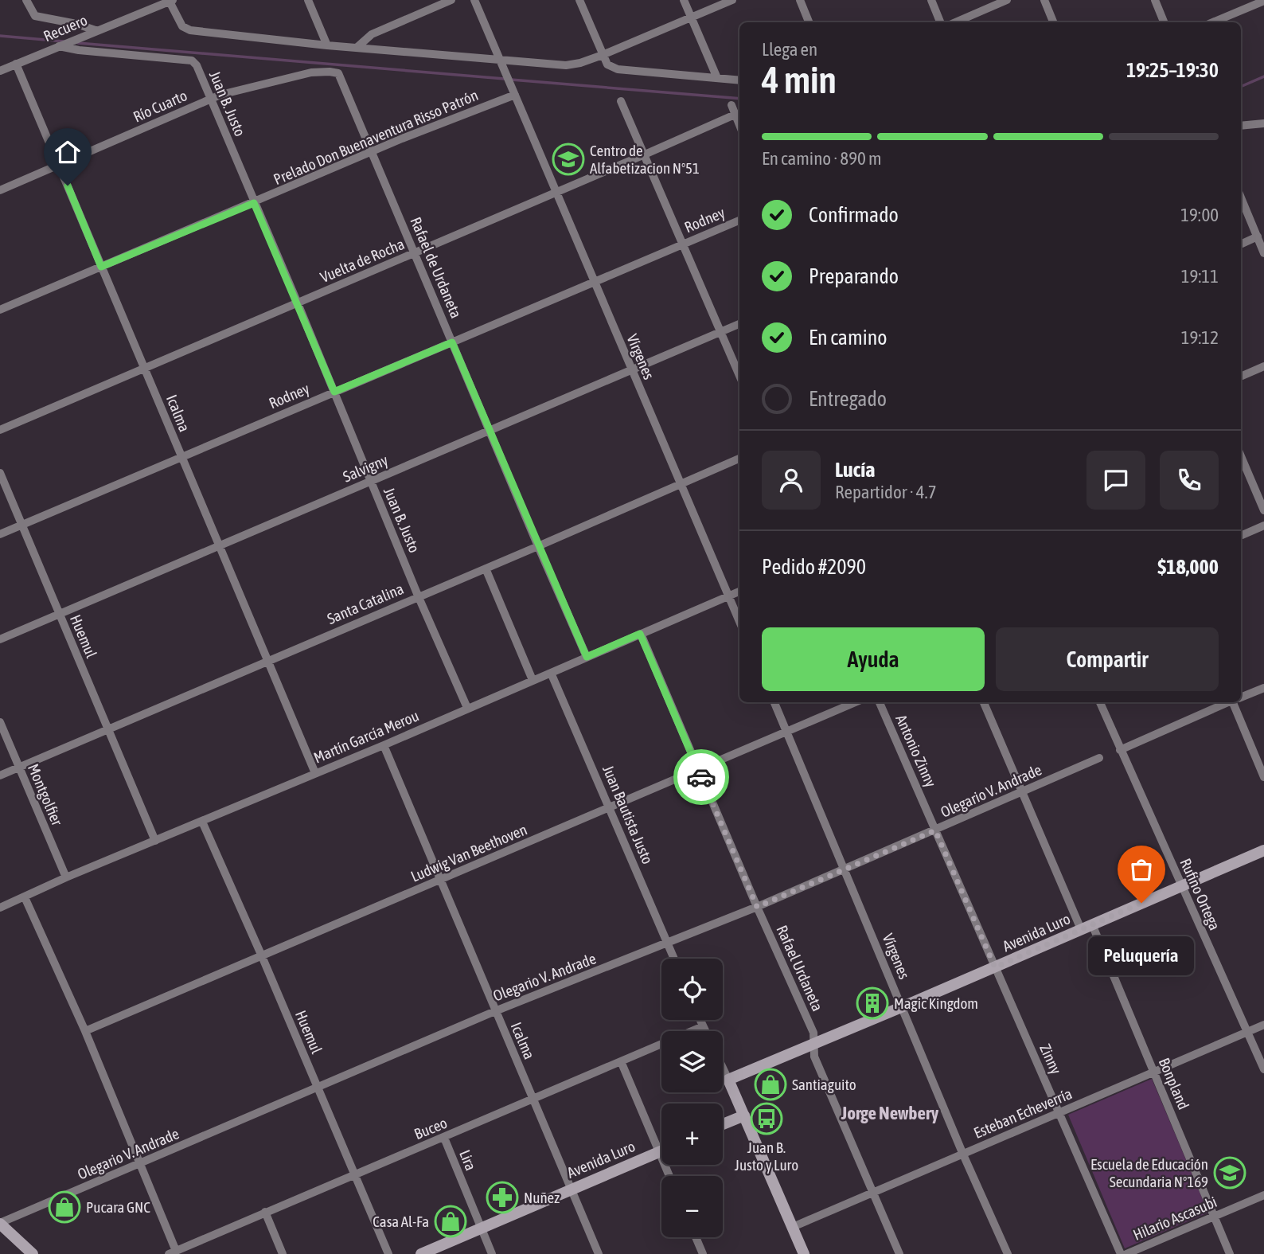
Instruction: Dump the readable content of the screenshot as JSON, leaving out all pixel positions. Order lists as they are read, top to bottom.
{
  "streets": {
    "street": [
      "Recuero",
      "Juan B. Justo",
      "Río Cuarto",
      "Prelado Don Buenaventura Risso Patrón",
      "Rodney",
      "Vuelta de Rocha",
      "Rafael de Urdaneta",
      "Vírgenes",
      "Icalma",
      "Salvigny",
      "Santa Catalina",
      "Huemul",
      "Martín García Merou",
      "Antonio Zinny",
      "Olegario V. Andrade",
      "Montgolfier",
      "Juan Bautista Justo",
      "Ludwig Van Beethoven",
      "Rufino Ortega",
      "Avenida Luro",
      "Rafael Urdaneta",
      "Zinny",
      "Bonpland",
      "Esteban Echeverría",
      "Buceo",
      "Lira",
      "Hilario Ascasubi"
    ]
  },
  "crossings": [
    ["Recuero", "Juan B. Justo"],
    ["Recuero", "Icalma"],
    ["Juan B. Justo", "Río Cuarto"],
    ["Juan B. Justo", "Prelado Don Buenaventura Risso Patrón"],
    ["Juan B. Justo", "Rodney"],
    ["Juan B. Justo", "Vuelta de Rocha"],
    ["Juan B. Justo", "Salvigny"],
    ["Juan B. Justo", "Santa Catalina"],
    ["Juan B. Justo", "Martín García Merou"],
    ["Río Cuarto", "Rafael de Urdaneta"],
    ["Río Cuarto", "Icalma"],
    ["Prelado Don Buenaventura Risso Patrón", "Rafael de Urdaneta"],
    ["Prelado Don Buenaventura Risso Patrón", "Vírgenes"],
    ["Prelado Don Buenaventura Risso Patrón", "Icalma"],
    ["Rodney", "Rafael de Urdaneta"],
    ["Rodney", "Vírgenes"],
    ["Rodney", "Icalma"],
    ["Rodney", "Huemul"],
    ["Vuelta de Rocha", "Rafael de Urdaneta"],
    ["Vuelta de Rocha", "Vírgenes"],
    ["Vuelta de Rocha", "Icalma"],
    ["Rafael de Urdaneta", "Salvigny"],
    ["Rafael de Urdaneta", "Santa Catalina"],
    ["Rafael de Urdaneta", "Martín García Merou"],
    ["Vírgenes", "Salvigny"],
    ["Vírgenes", "Santa Catalina"],
    ["Vírgenes", "Martín García Merou"],
    ["Vírgenes", "Olegario V. Andrade"],
    ["Vírgenes", "Ludwig Van Beethoven"],
    ["Vírgenes", "Avenida Luro"],
    ["Vírgenes", "Esteban Echeverría"],
    ["Icalma", "Salvigny"],
    ["Icalma", "Santa Catalina"],
    ["Icalma", "Martín García Merou"],
    ["Icalma", "Olegario V. Andrade"],
    ["Icalma", "Ludwig Van Beethoven"],
    ["Icalma", "Avenida Luro"],
    ["Icalma", "Buceo"],
    ["Salvigny", "Huemul"],
    ["Santa Catalina", "Huemul"],
    ["Santa Catalina", "Montgolfier"],
    ["Huemul", "Martín García Merou"],
    ["Huemul", "Olegario V. Andrade"],
    ["Huemul", "Ludwig Van Beethoven"],
    ["Huemul", "Buceo"],
    ["Martín García Merou", "Montgolfier"],
    ["Martín García Merou", "Juan Bautista Justo"],
    ["Martín García Merou", "Rafael Urdaneta"],
    ["Antonio Zinny", "Olegario V. Andrade"],
    ["Antonio Zinny", "Avenida Luro"],
    ["Antonio Zinny", "Zinny"],
    ["Olegario V. Andrade", "Juan Bautista Justo"],
    ["Olegario V. Andrade", "Rafael Urdaneta"],
    ["Olegario V. Andrade", "Bonpland"],
    ["Juan Bautista Justo", "Ludwig Van Beethoven"],
    ["Ludwig Van Beethoven", "Rafael Urdaneta"],
    ["Rufino Ortega", "Avenida Luro"],
    ["Rufino Ortega", "Esteban Echeverría"],
    ["Avenida Luro", "Rafael Urdaneta"],
    ["Avenida Luro", "Zinny"],
    ["Avenida Luro", "Bonpland"],
    ["Avenida Luro", "Lira"],
    ["Rafael Urdaneta", "Esteban Echeverría"],
    ["Zinny", "Esteban Echeverría"],
    ["Bonpland", "Esteban Echeverría"],
    ["Bonpland", "Hilario Ascasubi"],
    ["Buceo", "Lira"]
  ],
  "districts": ["Jorge Newbery"],
  "places": {
    "school or university": ["Centro de Alfabetizacion Nº51", "Escuela de Educación Secundaria Nº169"],
    "other": ["Peluquería"],
    "building": ["Magic Kingdom"],
    "shop": ["Santiaguito", "Pucara GNC", "Casa Al-Fa"],
    "bus stop": ["Juan B. Justo y Luro"],
    "pharmacy": ["Nuñez"]
  },
  "page": {
    "heading": ["4 min", "Llega en", "19:25–19:30"],
    "panel": [
      "Lucía",
      "Repartidor · 4.7",
      "Pedido #2090",
      "$18,000"
    ],
    "bar": "En camino · 890 m",
    "list": [
      ["Confirmado", "19:00"],
      ["Preparando", "19:11"],
      ["En camino", "19:12"],
      "Entregado"
    ],
    "buttons": ["Ayuda", "Compartir"],
    "bubble": "Peluquería",
    "map_buttons": ["+", "−"]
  }
}
